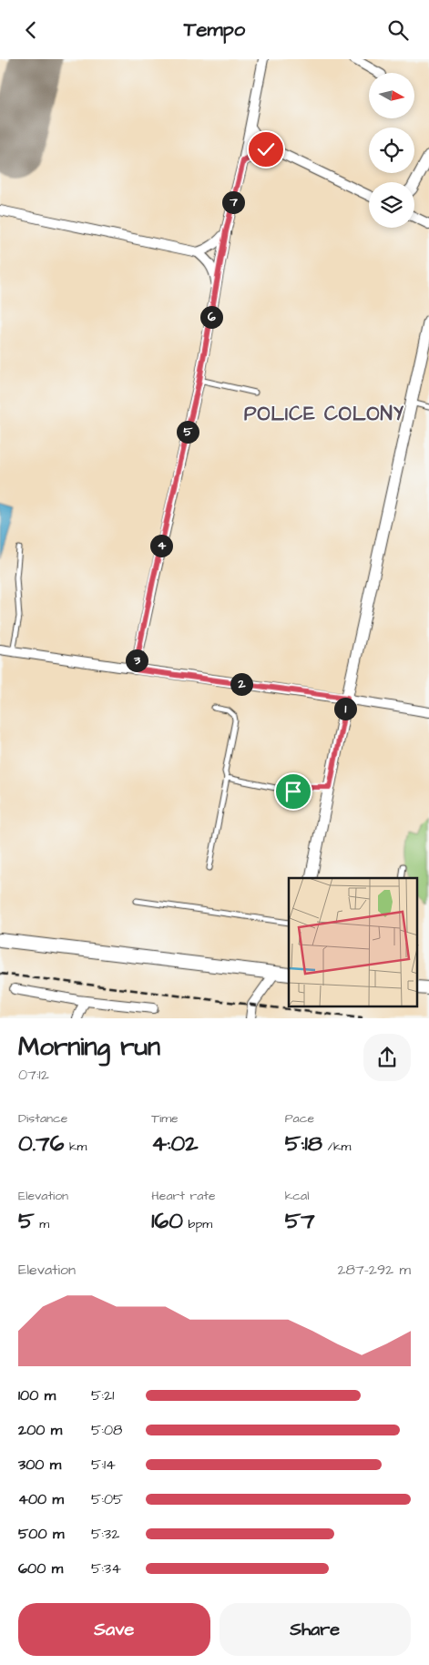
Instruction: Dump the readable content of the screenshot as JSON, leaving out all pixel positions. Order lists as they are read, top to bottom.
{
  "districts": ["POLICE COLONY"],
  "north": "right",
  "page": {
    "header": "Tempo",
    "pins": [
      "7",
      "6",
      "5",
      "4",
      "3",
      "2",
      "1"
    ],
    "heading": ["Morning run", "07:12"],
    "stats": [
      ["Distance", "0.76 km"],
      ["Time", "4:02"],
      ["Pace", "5:18 /km"],
      ["Elevation", "5 m"],
      ["Heart rate", "160 bpm"],
      ["kcal", "57"]
    ],
    "chart": ["Elevation", "287–292 m"],
    "list": [
      {
        "name": "100 m",
        "note": "5:21"
      },
      {
        "name": "200 m",
        "note": "5:08"
      },
      {
        "name": "300 m",
        "note": "5:14"
      },
      {
        "name": "400 m",
        "note": "5:05"
      },
      {
        "name": "500 m",
        "note": "5:32"
      },
      {
        "name": "600 m",
        "note": "5:34"
      }
    ],
    "buttons": ["Save", "Share"]
  }
}
